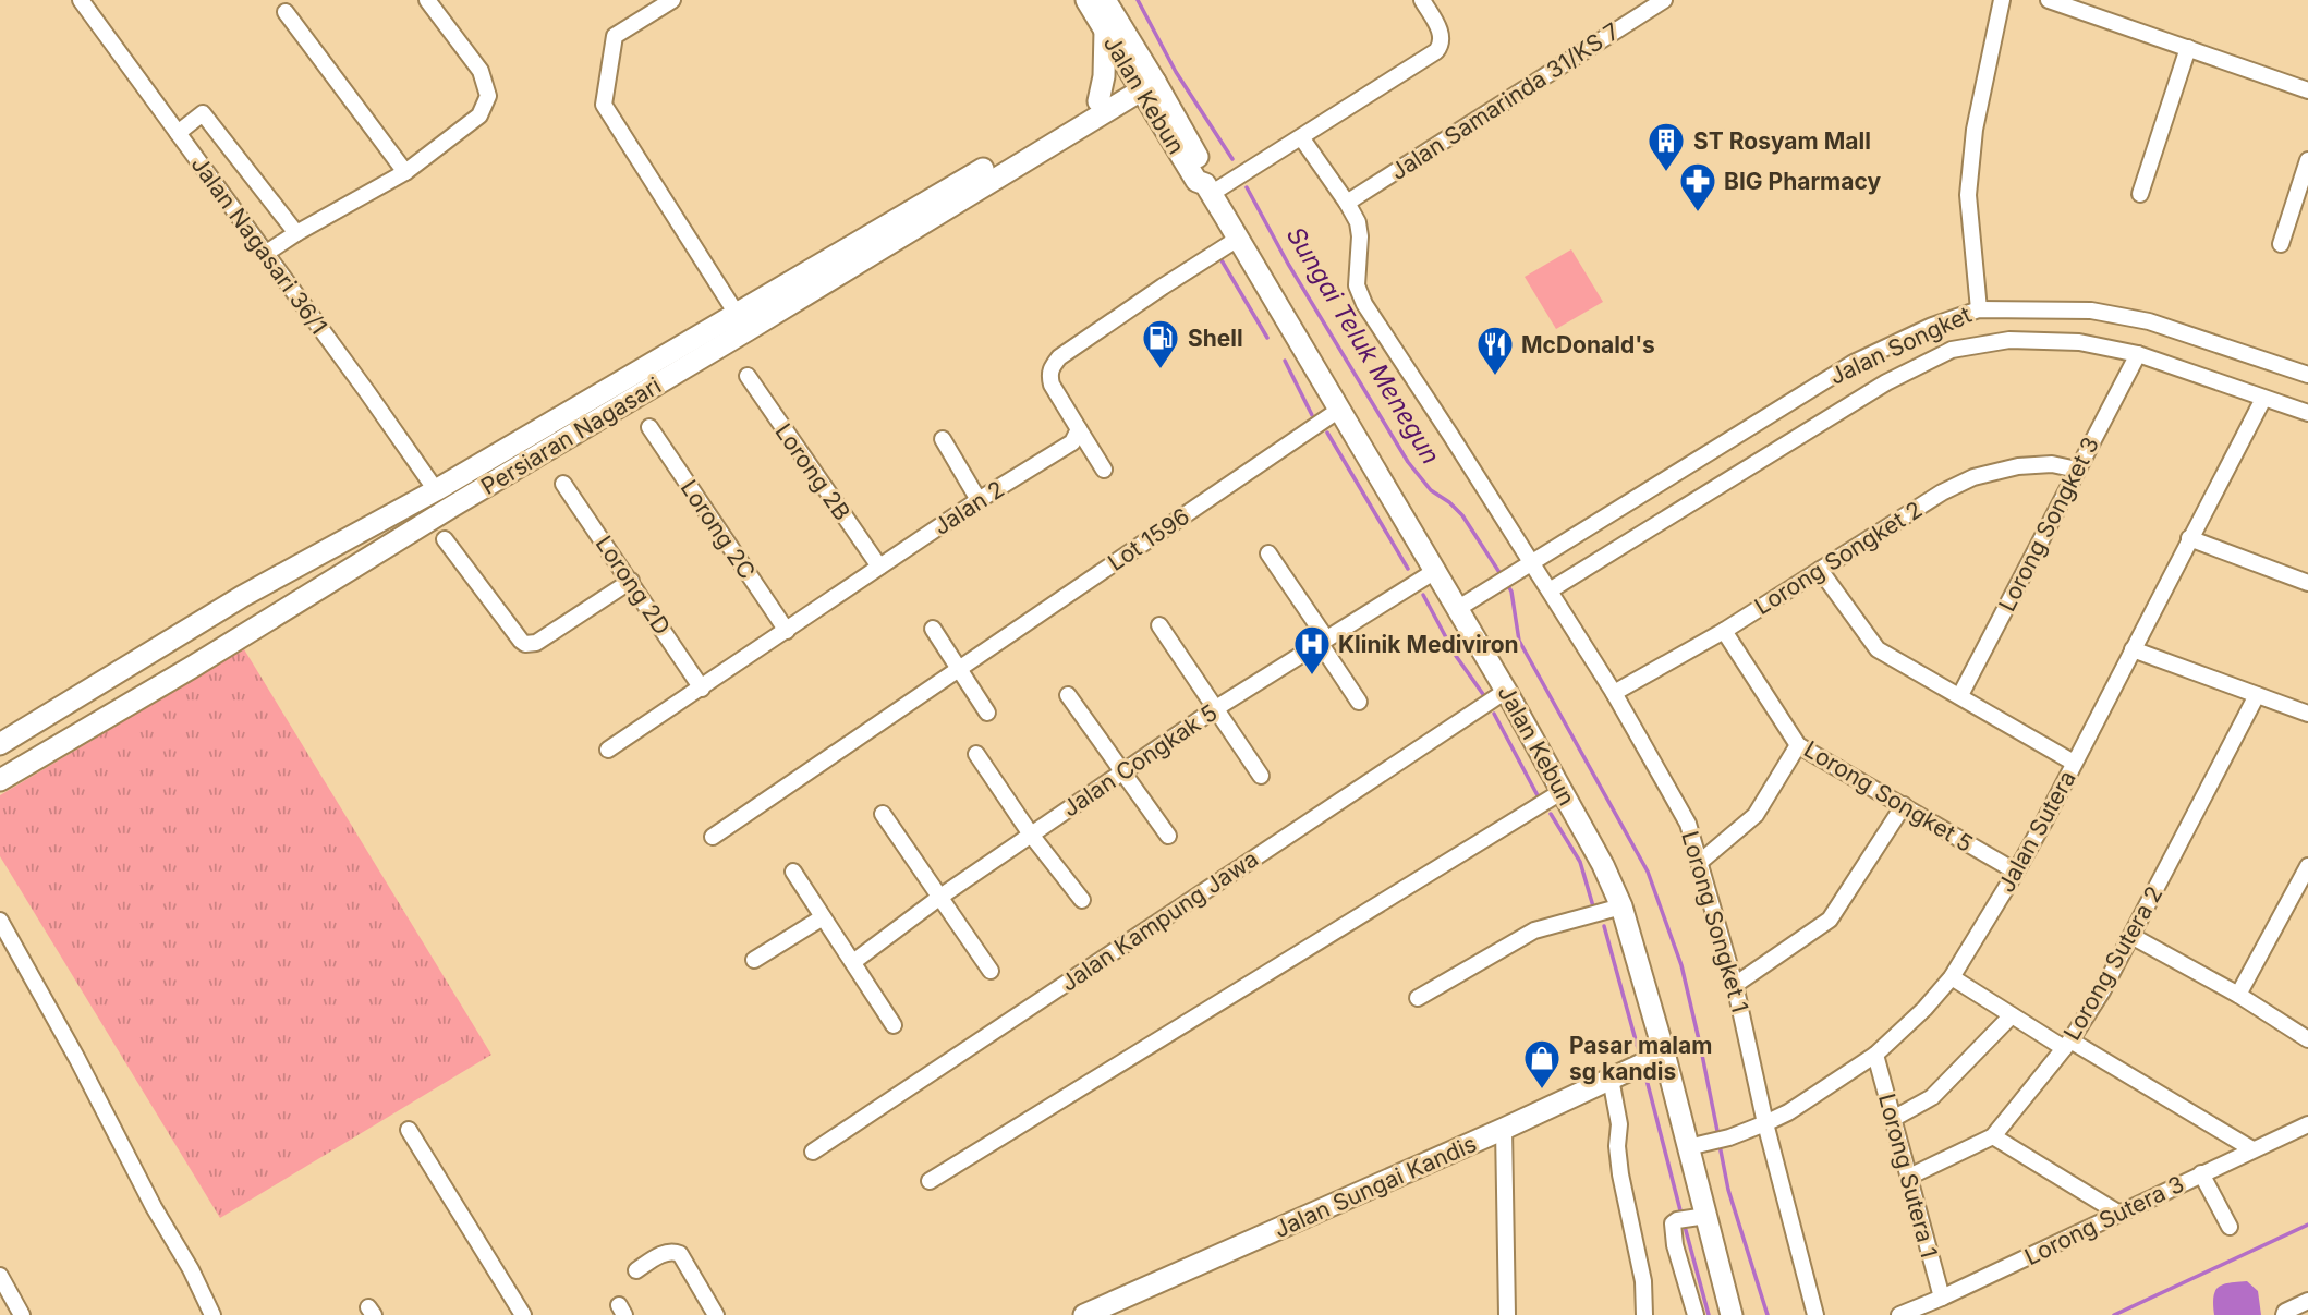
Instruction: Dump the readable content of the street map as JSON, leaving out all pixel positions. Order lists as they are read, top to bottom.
{
  "streets": {
    "street": [
      "Jalan Kebun",
      "Jalan Samarinda 31/KS 7",
      "Jalan Nagasari 36/1",
      "Jalan Songket",
      "Persiaran Nagasari",
      "Lorong 2B",
      "Jalan 2",
      "Lorong Songket 3",
      "Lorong 2C",
      "Lot 1596",
      "Lorong Songket 2",
      "Lorong 2D",
      "Jalan Congkak 5",
      "Lorong Songket 5",
      "Jalan Sutera",
      "Jalan Kampung Jawa",
      "Lorong Songket 1",
      "Lorong Sutera 2",
      "Lorong Sutera 1",
      "Jalan Sungai Kandis",
      "Lorong Sutera 3"
    ]
  },
  "crossings": [
    ["Jalan Kebun", "Jalan Songket"],
    ["Jalan Kebun", "Persiaran Nagasari"],
    ["Jalan Kebun", "Lot 1596"],
    ["Jalan Kebun", "Jalan Congkak 5"],
    ["Jalan Kebun", "Jalan Sutera"],
    ["Jalan Kebun", "Jalan Kampung Jawa"],
    ["Jalan Kebun", "Jalan Sungai Kandis"],
    ["Jalan Samarinda 31/KS 7", "Lorong Songket 1"],
    ["Jalan Nagasari 36/1", "Persiaran Nagasari"],
    ["Jalan Songket", "Lorong Songket 3"],
    ["Jalan Songket", "Jalan Sutera"],
    ["Jalan Songket", "Lorong Songket 1"],
    ["Lorong 2B", "Jalan 2"],
    ["Jalan 2", "Lorong 2C"],
    ["Jalan 2", "Lorong 2D"],
    ["Lorong Songket 3", "Lorong Songket 2"],
    ["Lorong Songket 2", "Lorong Songket 5"],
    ["Lorong Songket 2", "Lorong Songket 1"],
    ["Lorong Songket 5", "Jalan Sutera"],
    ["Jalan Sutera", "Lorong Songket 1"],
    ["Jalan Sutera", "Lorong Sutera 1"],
    ["Lorong Sutera 2", "Lorong Sutera 1"],
    ["Lorong Sutera 1", "Lorong Sutera 3"]
  ],
  "water": ["Sungai Teluk Menegun"],
  "places": {
    "building": ["ST Rosyam Mall"],
    "pharmacy": ["BIG Pharmacy"],
    "fuel station": ["Shell"],
    "restaurant": ["McDonald's"],
    "hospital": ["Klinik Mediviron"],
    "shop": ["Pasar malam sg kandis"]
  }
}
